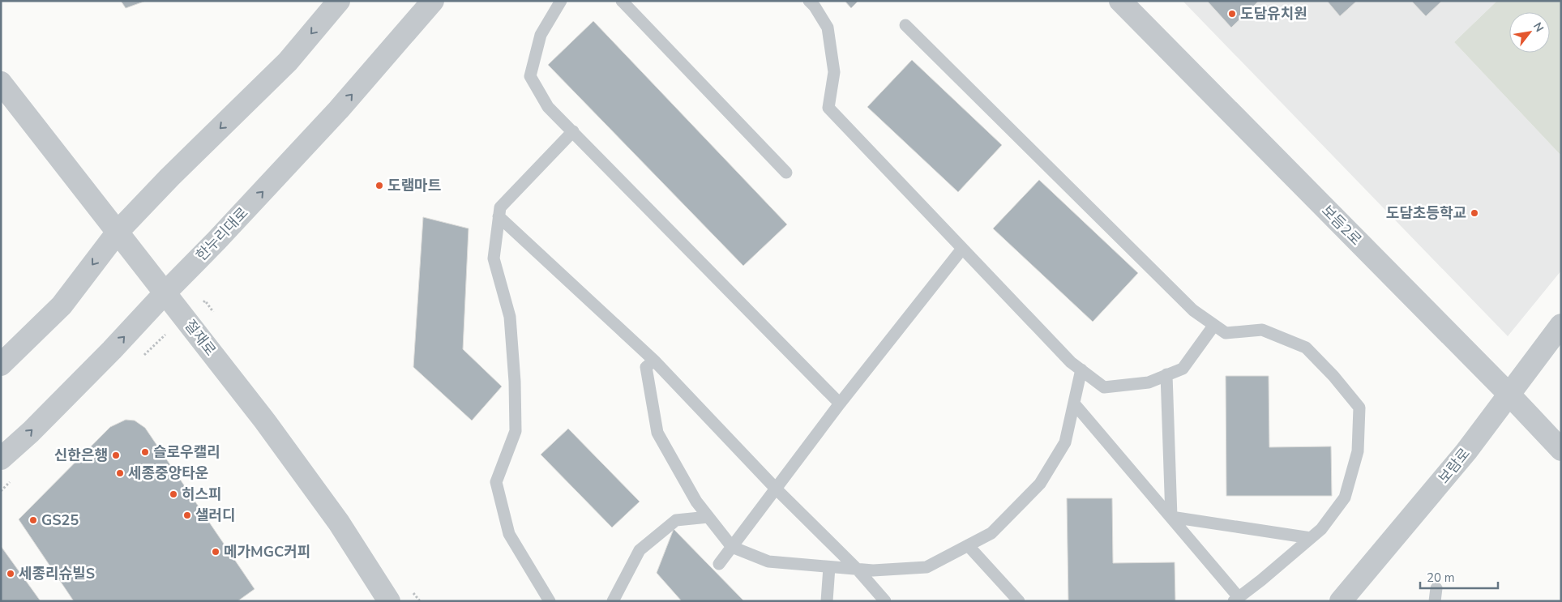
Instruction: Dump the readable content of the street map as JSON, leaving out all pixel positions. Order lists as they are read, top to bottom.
{
  "streets": {
    "street": [
      "보듬2로",
      "한누리대로",
      "절재로",
      "보람로"
    ]
  },
  "crossings": [
    ["보듬2로", "보람로"],
    ["한누리대로", "절재로"]
  ],
  "places": [
    "도담유치원",
    "도램마트",
    "도담초등학교",
    "슬로우캘리",
    "신한은행",
    "세종중앙타운",
    "히스피",
    "샐러디",
    "GS25",
    "메가MGC커피",
    "세종리슈빌S"
  ],
  "scale_bar": "20 m",
  "north": "top right"
}
